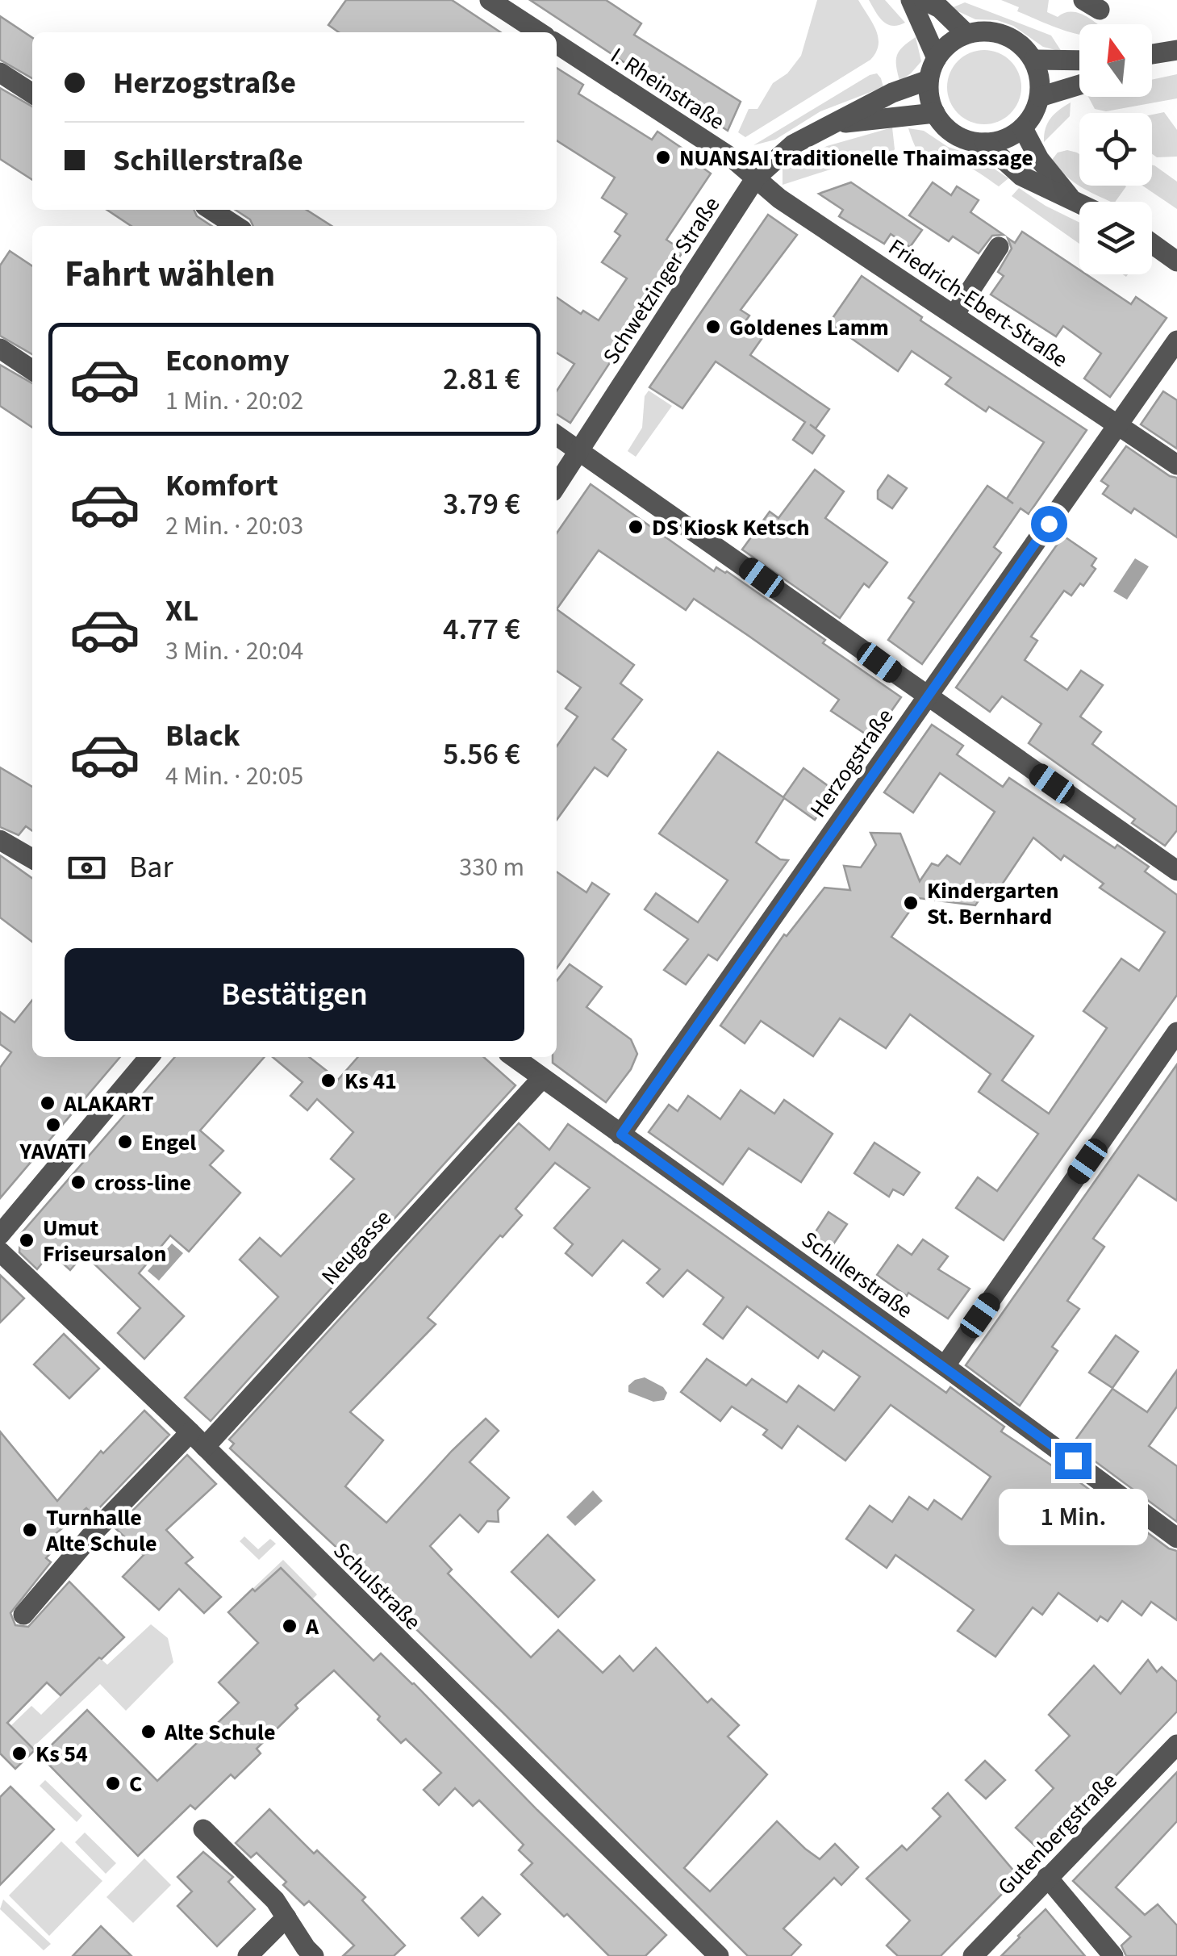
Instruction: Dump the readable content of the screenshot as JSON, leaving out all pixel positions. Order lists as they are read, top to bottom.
{
  "streets": {
    "street": [
      "I. Rheinstraße",
      "Schwetzinger Straße",
      "Friedrich-Ebert-Straße",
      "Herzogstraße",
      "Neugasse",
      "Schillerstraße",
      "Schulstraße",
      "Gutenbergstraße"
    ]
  },
  "crossings": [
    ["I. Rheinstraße", "Schwetzinger Straße"],
    ["I. Rheinstraße", "Friedrich-Ebert-Straße"],
    ["Schwetzinger Straße", "Friedrich-Ebert-Straße"],
    ["Friedrich-Ebert-Straße", "Herzogstraße"],
    ["Herzogstraße", "Schillerstraße"],
    ["Neugasse", "Schillerstraße"],
    ["Neugasse", "Schulstraße"]
  ],
  "places": [
    "NUANSAI traditionelle Thaimassage",
    "Goldenes Lamm",
    "DS Kiosk Ketsch",
    "Kindergarten St. Bernhard",
    "Ks 41",
    "ALAKART",
    "YAVATI",
    "Engel",
    "cross-line",
    "Umut Friseursalon",
    "Turnhalle Alte Schule",
    "A",
    "Alte Schule",
    "Ks 54",
    "C"
  ],
  "north": "top",
  "page": {
    "banner": ["Herzogstraße", "Schillerstraße"],
    "heading": "Fahrt wählen",
    "list": [
      {
        "name": "Economy",
        "note": "1 Min. · 20:02",
        "value": "2.81 €"
      },
      {
        "name": "Komfort",
        "note": "2 Min. · 20:03",
        "value": "3.79 €"
      },
      {
        "name": "XL",
        "note": "3 Min. · 20:04",
        "value": "4.77 €"
      },
      {
        "name": "Black",
        "note": "4 Min. · 20:05",
        "value": "5.56 €"
      }
    ],
    "pay": ["Bar", "330 m"],
    "buttons": "Bestätigen",
    "bubble": "1 Min."
  }
}
